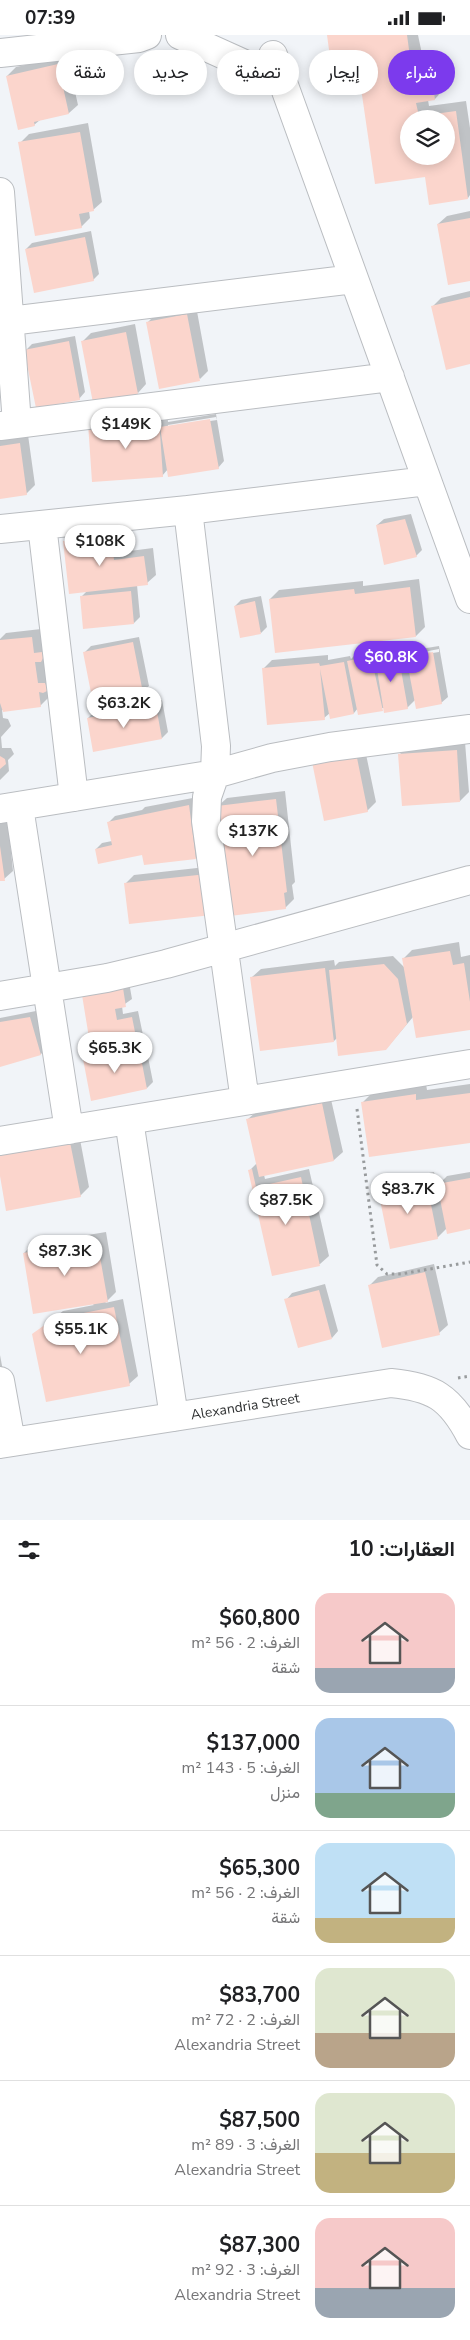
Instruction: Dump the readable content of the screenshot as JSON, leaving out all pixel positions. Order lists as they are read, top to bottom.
{
  "streets": {
    "street": ["Alexandria Street"]
  },
  "page": {
    "status": "07:39",
    "chip": [
      "شراء",
      "إيجار",
      "تصفية",
      "جديد",
      "شقة"
    ],
    "price": [
      "$149K",
      "$108K",
      "$60.8K",
      "$63.2K",
      "$137K",
      "$65.3K",
      "$83.7K",
      "$87.5K",
      "$87.3K",
      "$55.1K"
    ],
    "heading": "العقارات: 10",
    "list": [
      {
        "name": "$60,800",
        "note": "الغرف: 2 · 56 m² · شقة"
      },
      {
        "name": "$137,000",
        "note": "الغرف: 5 · 143 m² · منزل"
      },
      {
        "name": "$65,300",
        "note": "الغرف: 2 · 56 m² · شقة"
      },
      {
        "name": "$83,700",
        "note": "الغرف: 2 · 72 m² · Alexandria Street"
      },
      {
        "name": "$87,500",
        "note": "الغرف: 3 · 89 m² · Alexandria Street"
      },
      {
        "name": "$87,300",
        "note": "الغرف: 3 · 92 m² · Alexandria Street"
      }
    ]
  }
}
